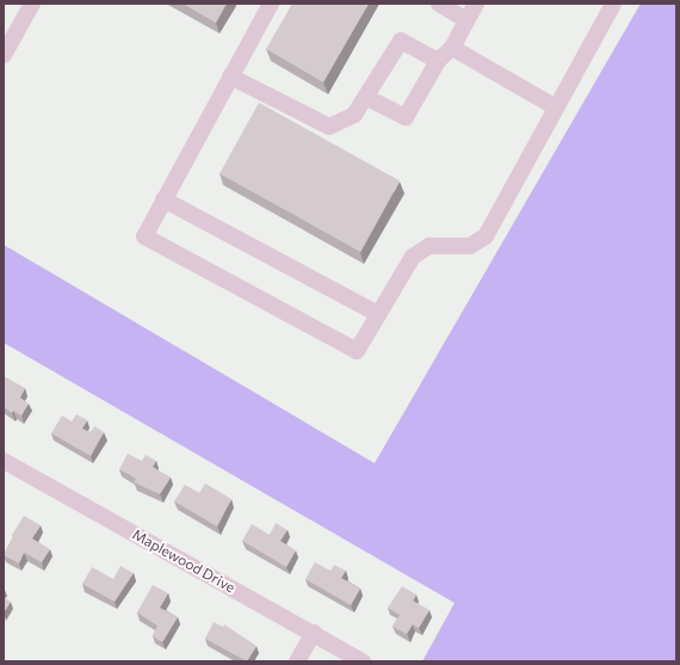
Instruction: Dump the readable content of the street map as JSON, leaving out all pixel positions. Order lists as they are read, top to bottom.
{
  "streets": {
    "street": ["Maplewood Drive"]
  }
}
